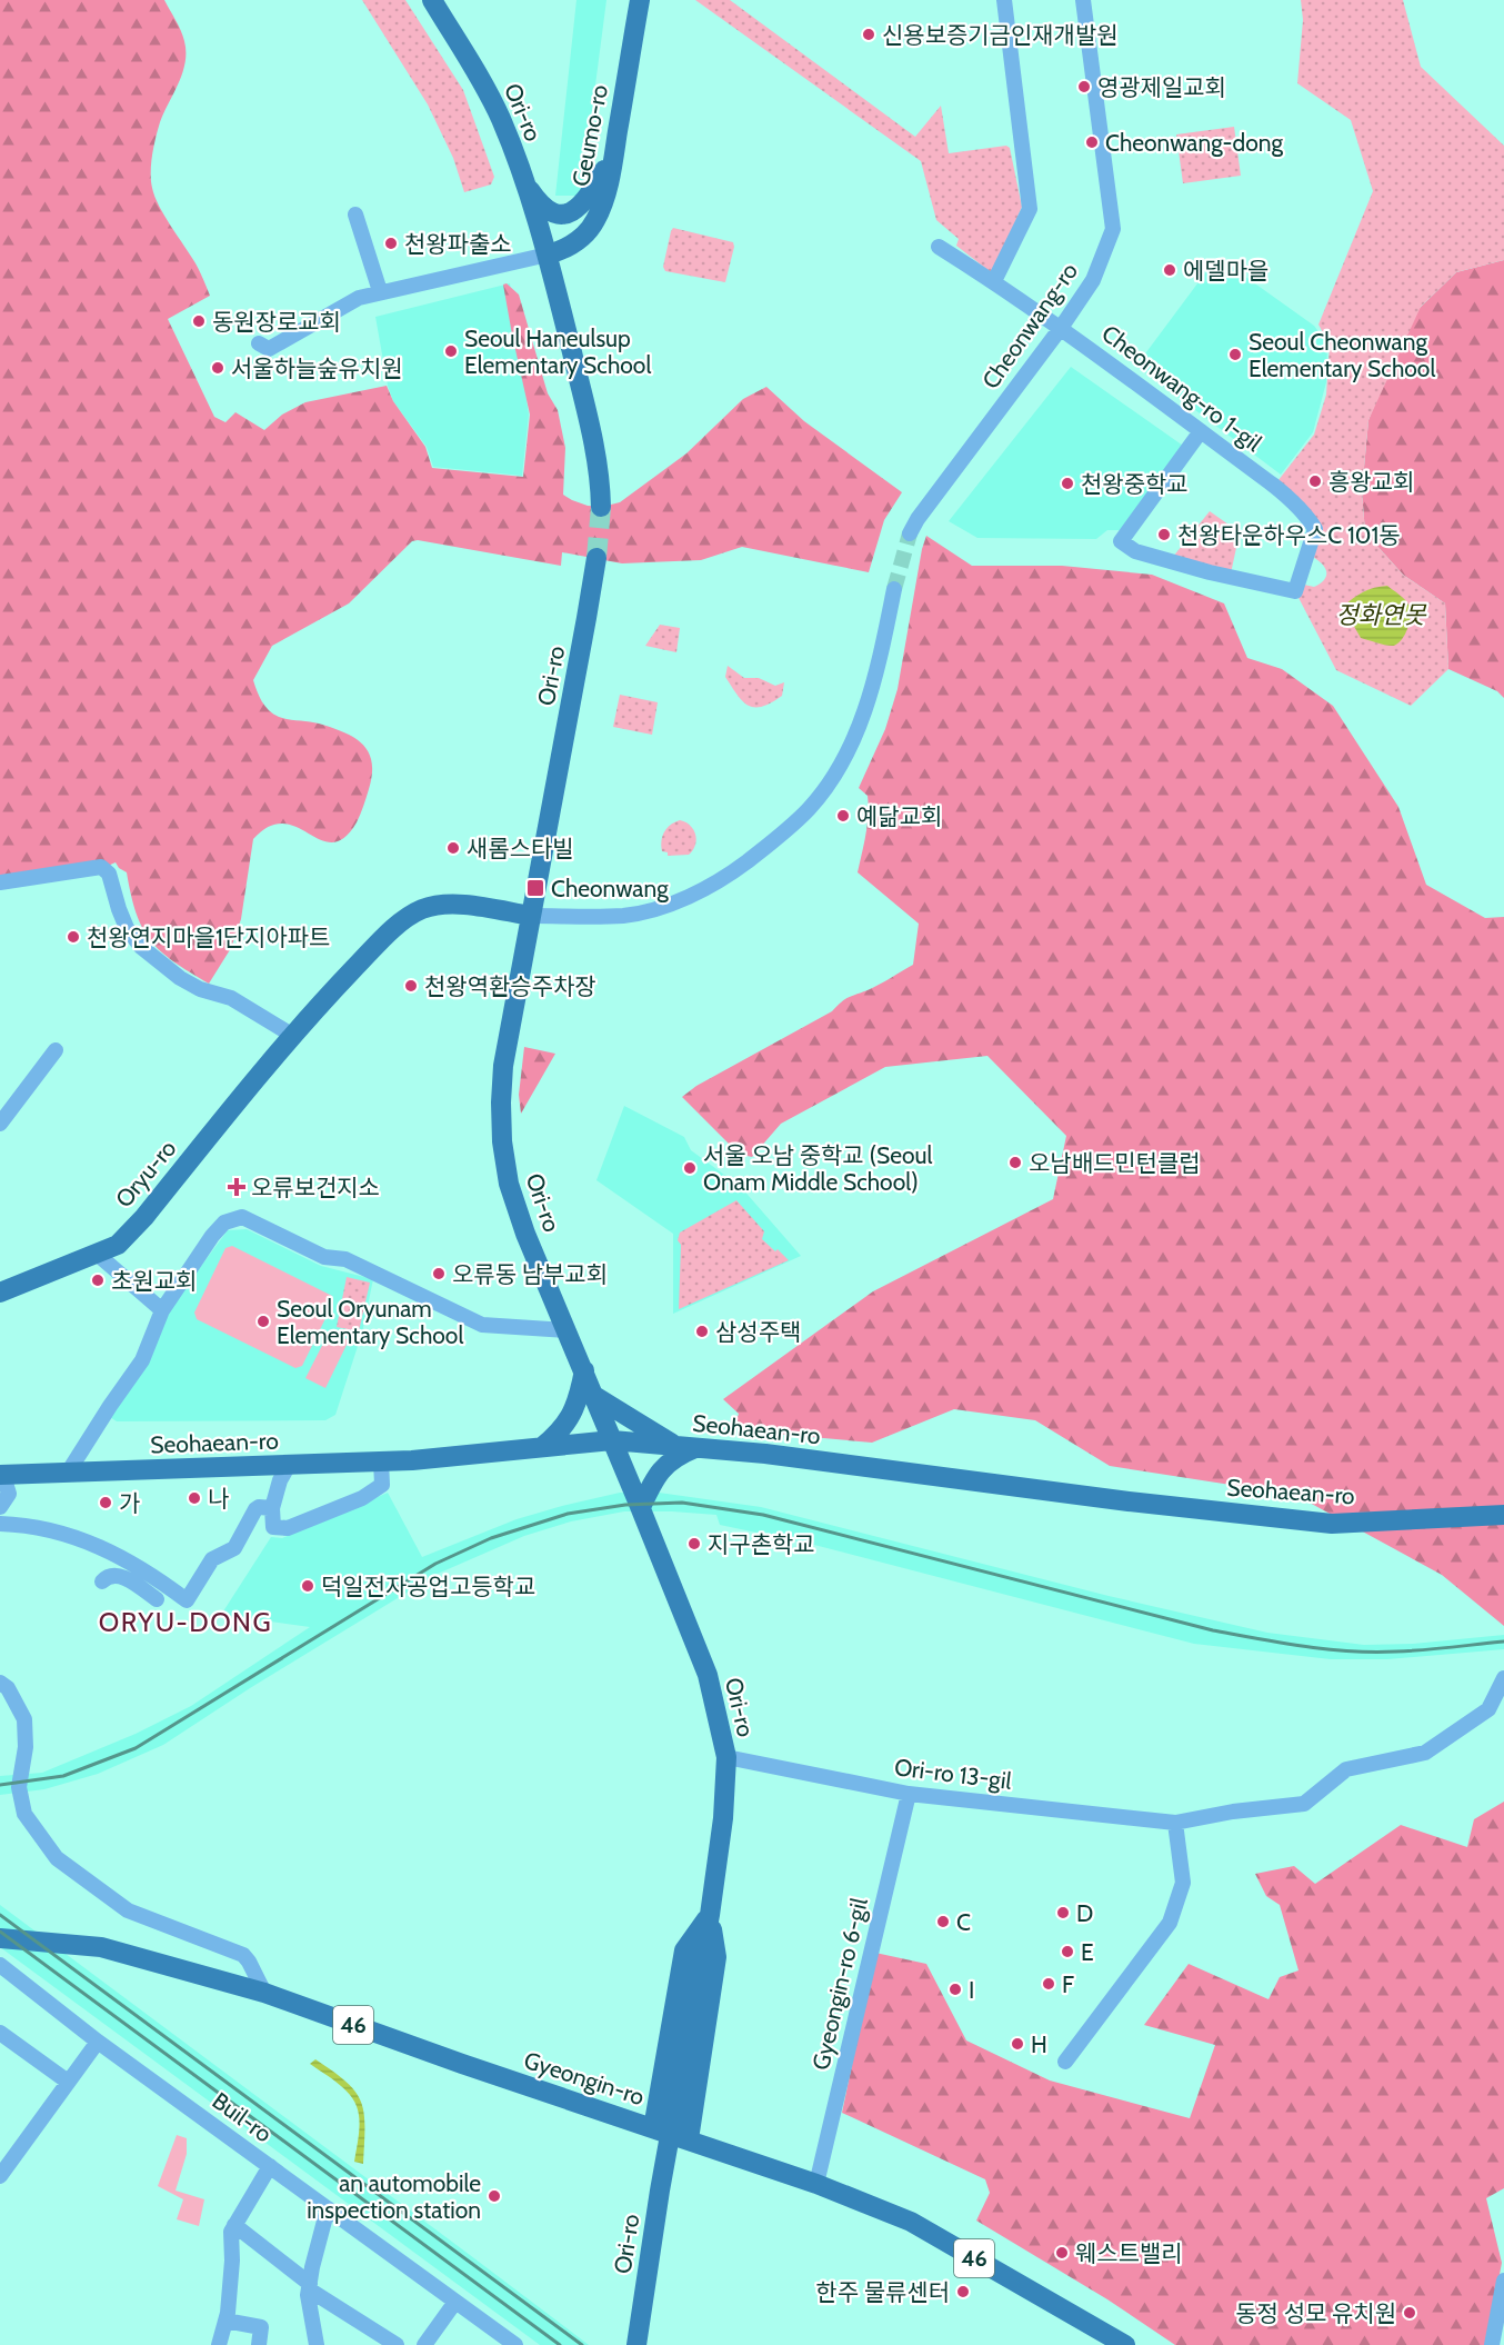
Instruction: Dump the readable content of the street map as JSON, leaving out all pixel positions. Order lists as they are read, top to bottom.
{
  "streets": {
    "main road": [
      "Ori-ro",
      "Geumo-ro",
      "Oryu-ro",
      "Seohaean-ro",
      "46",
      "Gyeongin-ro"
    ],
    "street": [
      "Cheonwang-ro",
      "Cheonwang-ro 1-gil",
      "Ori-ro 13-gil",
      "Gyeongin-ro 6-gil",
      "Buil-ro"
    ]
  },
  "crossings": [
    ["Ori-ro", "Geumo-ro"],
    ["Ori-ro", "Oryu-ro"],
    ["Ori-ro", "Seohaean-ro"],
    ["Ori-ro", "Ori-ro 13-gil"],
    ["Ori-ro", "Gyeongin-ro"],
    ["Cheonwang-ro", "Cheonwang-ro 1-gil"],
    ["Ori-ro 13-gil", "Gyeongin-ro 6-gil"],
    ["Gyeongin-ro 6-gil", "Gyeongin-ro"]
  ],
  "districts": ["ORYU-DONG"],
  "water": ["정화연못"],
  "places": {
    "other": [
      "신용보증기금인재개발원",
      "영광제일교회",
      "Cheonwang-dong",
      "천왕파출소",
      "에델마을",
      "동원장로교회",
      "Seoul Haneulsup Elementary School",
      "Seoul Cheonwang Elementary School",
      "서울하늘숲유치원",
      "흥왕교회",
      "천왕중학교",
      "천왕타운하우스C 101동",
      "예닮교회",
      "새롬스타빌",
      "천왕연지마을1단지아파트",
      "천왕역환승주차장",
      "오남배드민턴클럽",
      "서울 오남 중학교 (Seoul Onam Middle School)",
      "오류동 남부교회",
      "초원교회",
      "Seoul Oryunam Elementary School",
      "삼성주택",
      "나",
      "가",
      "지구촌학교",
      "덕일전자공업고등학교",
      "D",
      "C",
      "E",
      "F",
      "I",
      "H",
      "an automobile inspection station",
      "웨스트밸리",
      "한주 물류센터",
      "동정 성모 유치원"
    ],
    "transit": ["Cheonwang"],
    "health": ["오류보건지소"]
  }
}
